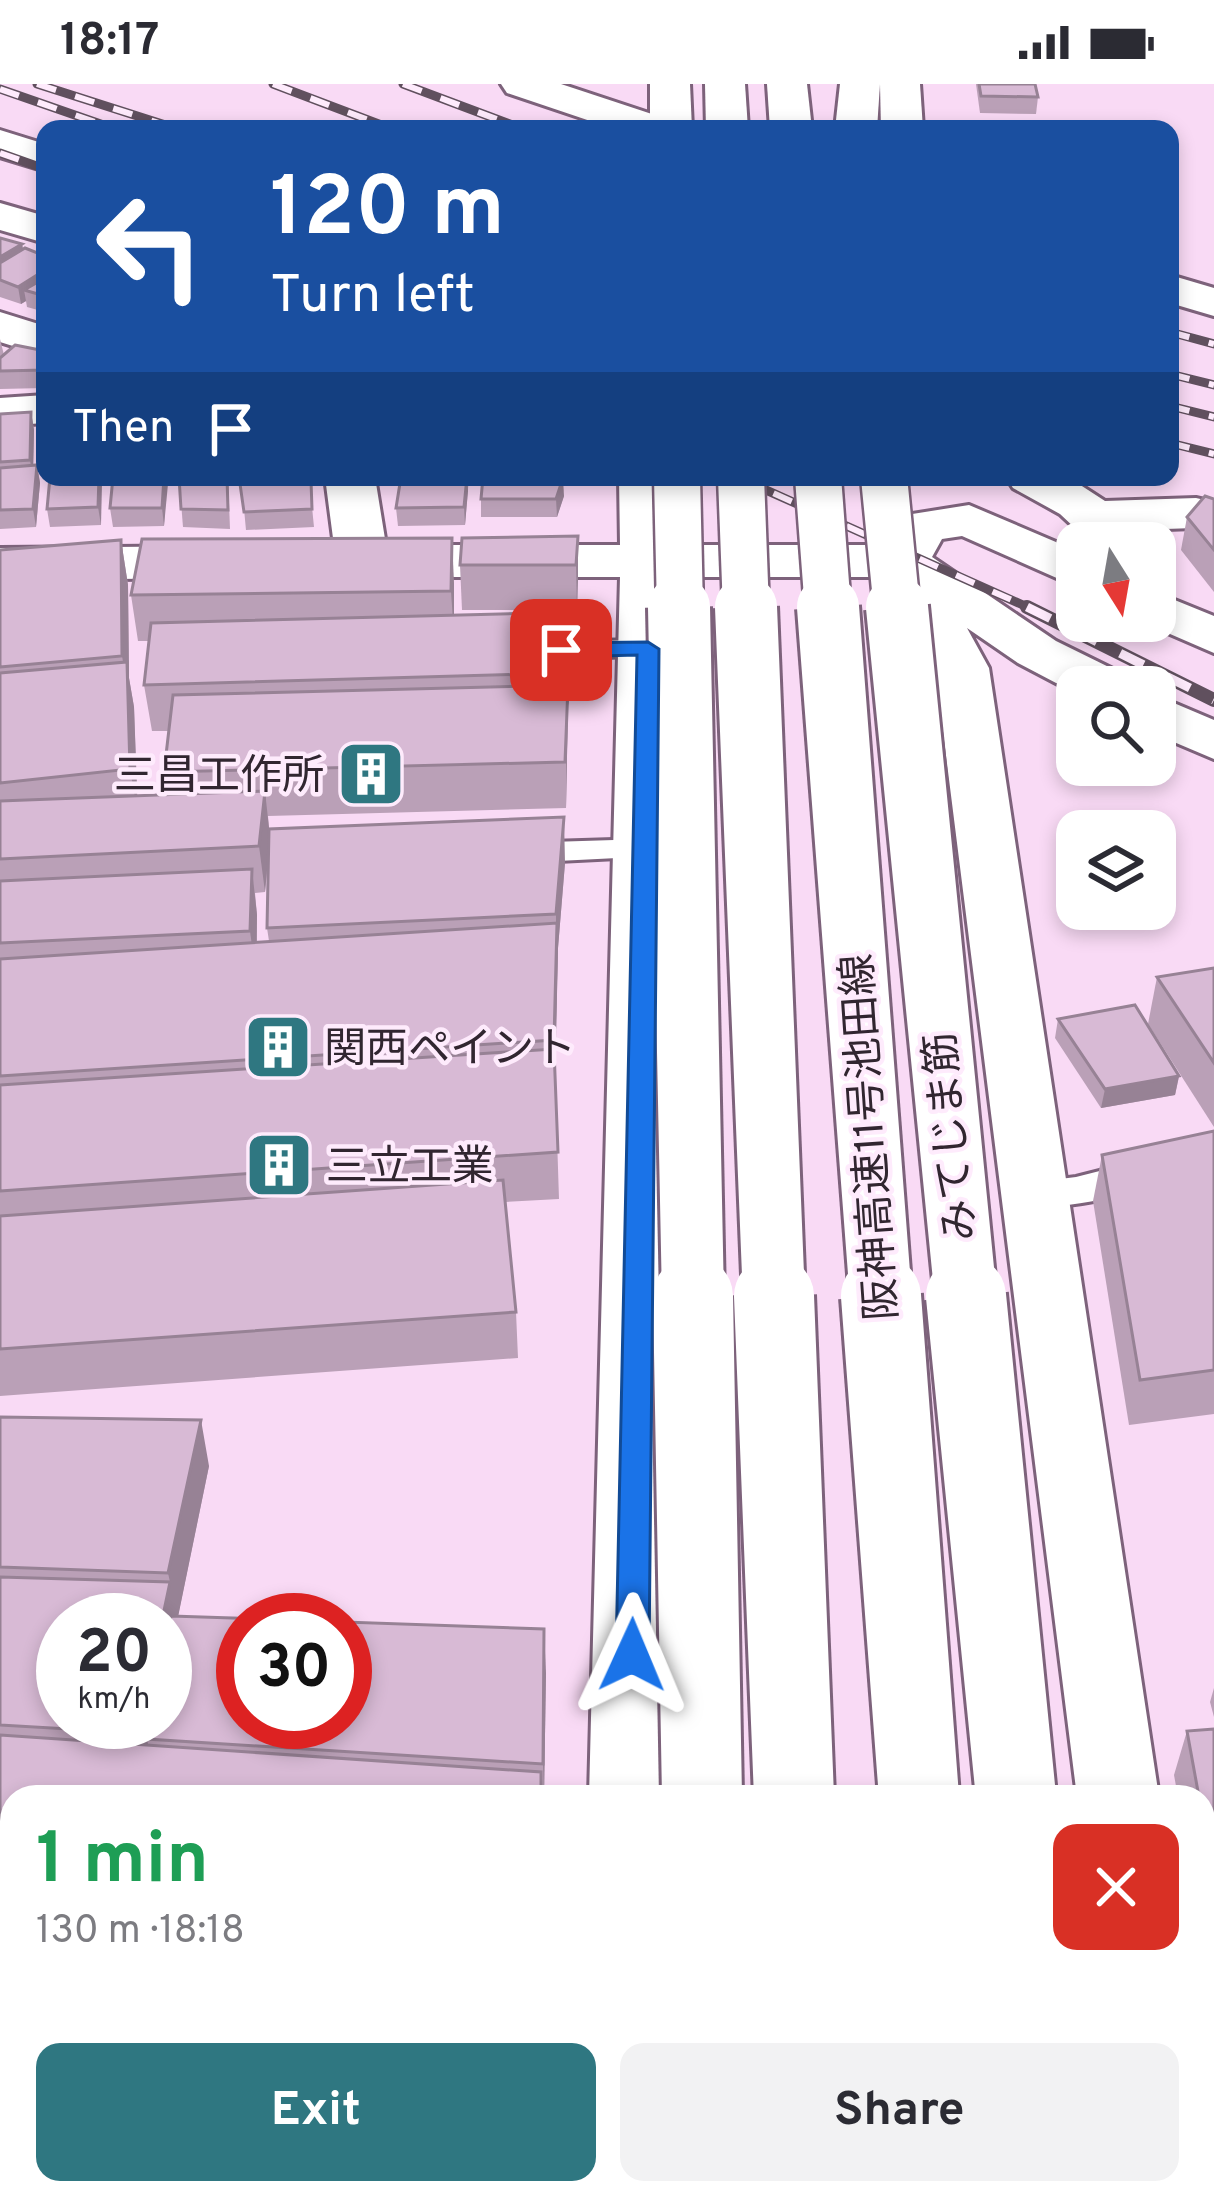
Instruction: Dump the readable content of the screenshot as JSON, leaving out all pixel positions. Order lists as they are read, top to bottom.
{
  "streets": {
    "main road": ["阪神高速11号池田線", "みてじま筋"]
  },
  "places": {
    "building": ["三昌工作所", "関西ペイント", "三立工業"]
  },
  "north": "bottom",
  "page": {
    "status": "18:17",
    "turn": ["120 m", "Turn left"],
    "then": "Then",
    "speed": "20 km/h",
    "limit": "30",
    "heading": ["1 min", "130 m · 18:18"],
    "buttons": ["Exit", "Share"]
  }
}
